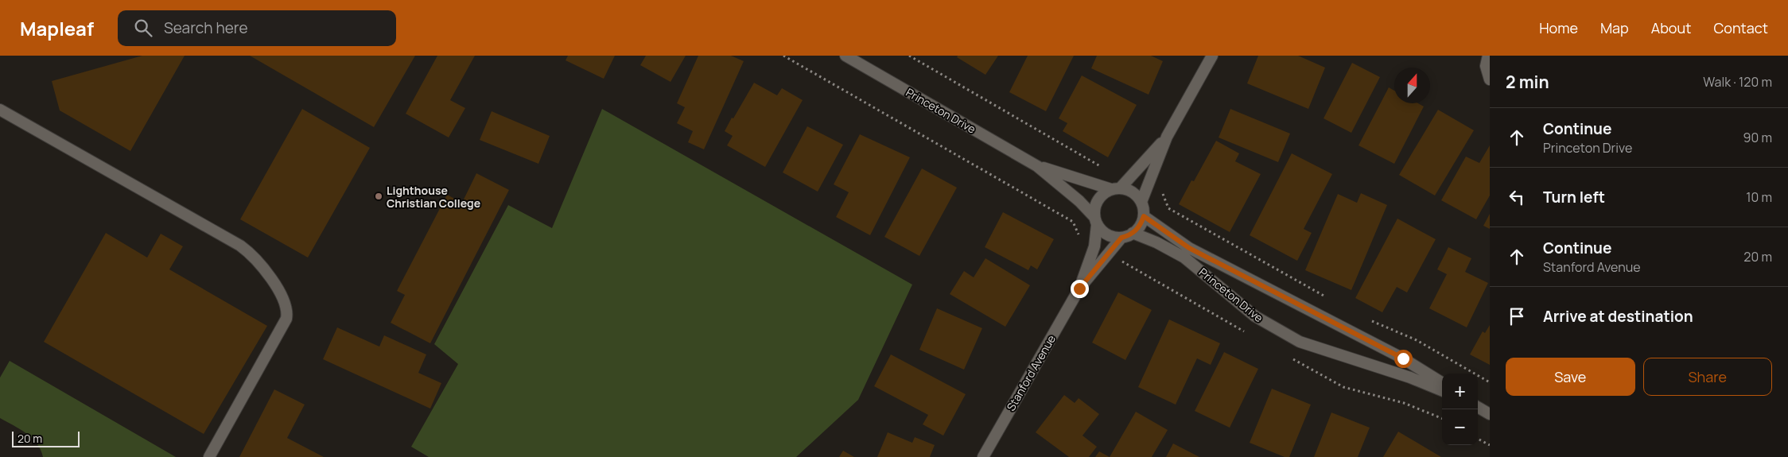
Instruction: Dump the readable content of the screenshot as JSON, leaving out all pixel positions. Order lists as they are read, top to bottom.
{
  "streets": {
    "street": ["Princeton Drive", "Stanford Avenue"]
  },
  "crossings": [
    ["Princeton Drive", "Stanford Avenue"]
  ],
  "places": ["Lighthouse Christian College"],
  "scale_bar": "20 m",
  "north": "top",
  "page": {
    "header": "Mapleaf",
    "search": "Search here",
    "nav": [
      "Home",
      "Map",
      "About",
      "Contact"
    ],
    "heading": ["2 min", "Walk · 120 m"],
    "list": [
      ["Continue", "Princeton Drive", "90 m"],
      ["Turn left", "10 m"],
      ["Continue", "Stanford Avenue", "20 m"],
      "Arrive at destination"
    ],
    "buttons": ["Save", "Share"],
    "map_buttons": ["+", "−"],
    "scale": "20 m"
  }
}
